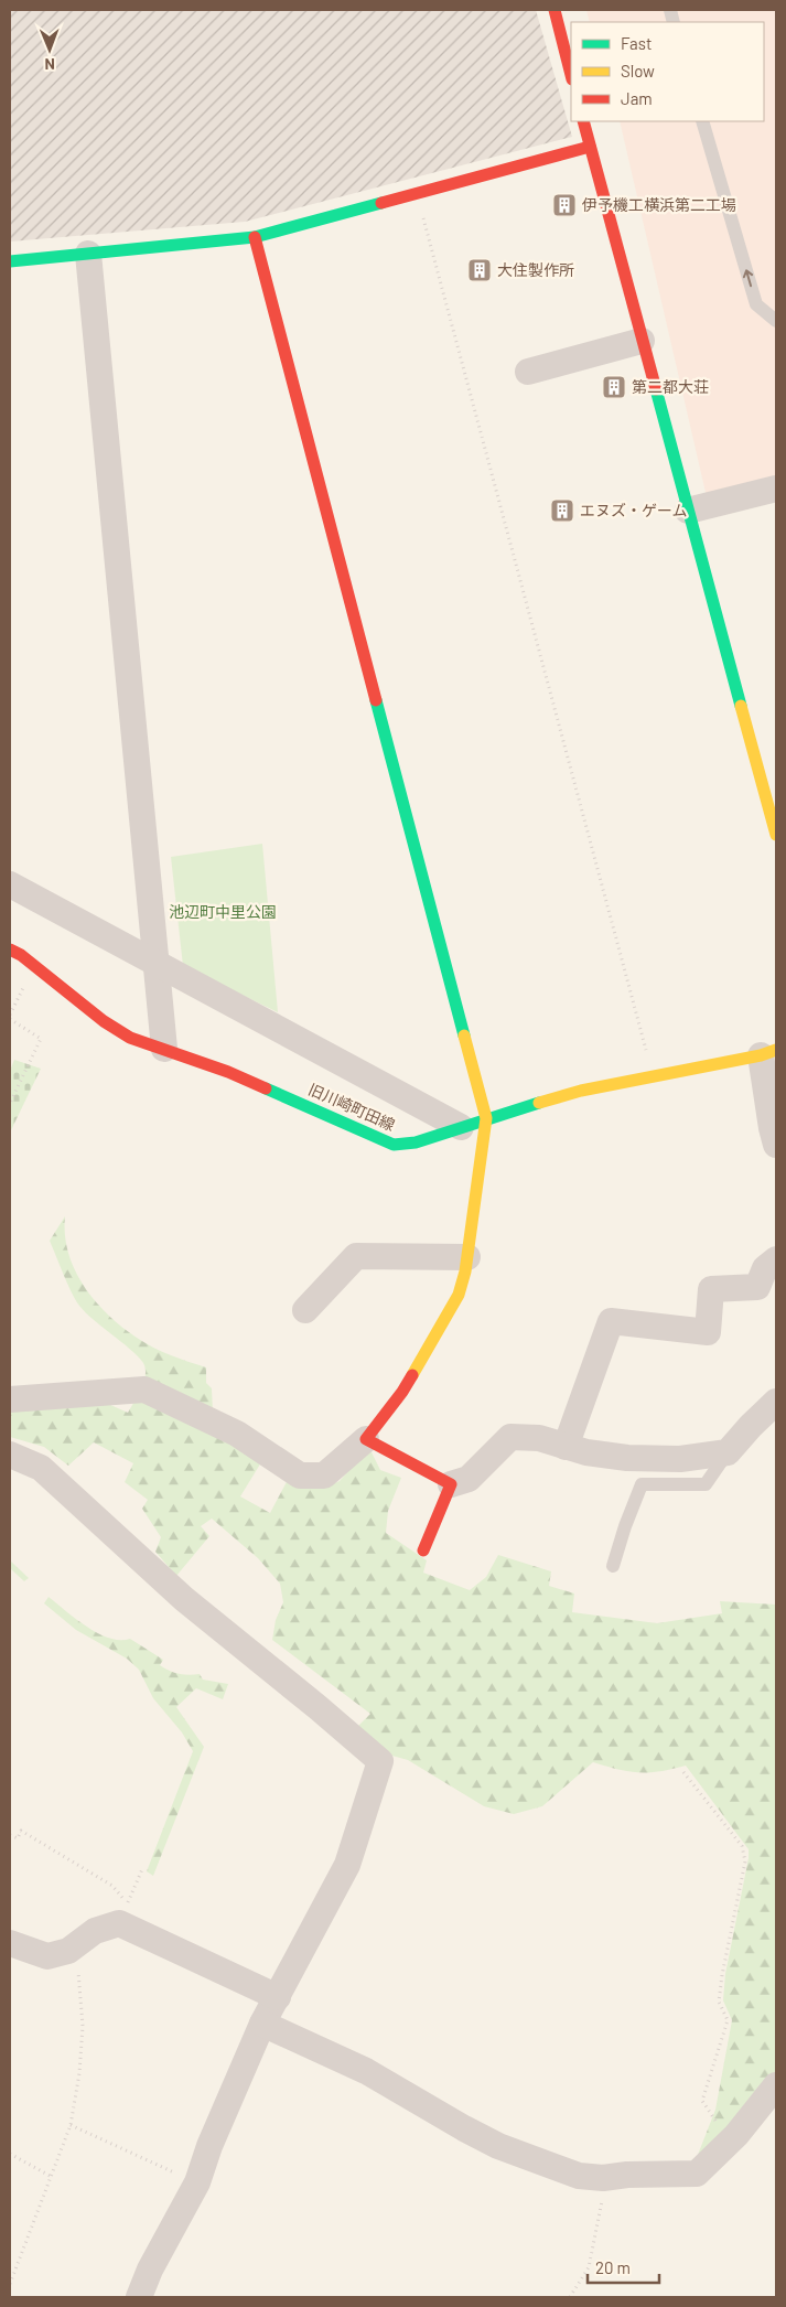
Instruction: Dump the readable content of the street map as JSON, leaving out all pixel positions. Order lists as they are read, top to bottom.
{
  "streets": {
    "street": ["旧川崎町田線"]
  },
  "parks": ["池辺町中里公園"],
  "places": {
    "building": [
      "伊予機工横浜第二工場",
      "大住製作所",
      "第二都大荘",
      "エヌズ・ゲーム"
    ]
  },
  "legend": ["Fast", "Slow", "Jam"],
  "scale_bar": "20 m",
  "north": "bottom"
}
